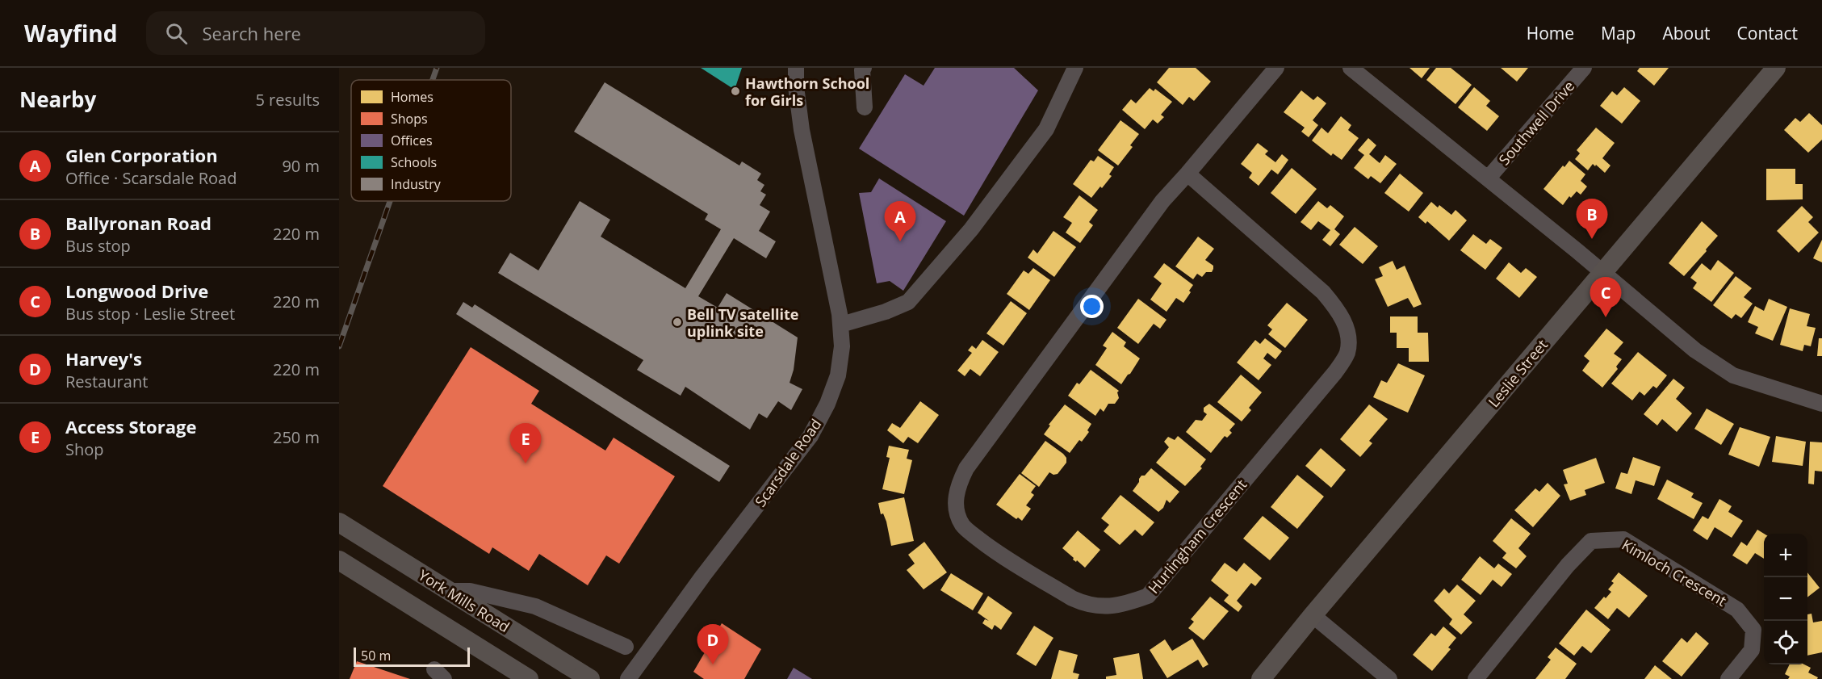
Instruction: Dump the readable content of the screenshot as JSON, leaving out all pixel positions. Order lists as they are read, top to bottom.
{
  "streets": {
    "main road": ["Leslie Street", "York Mills Road"],
    "street": [
      "Southwell Drive",
      "Scarsdale Road",
      "Hurlingham Crescent",
      "Kimloch Crescent"
    ]
  },
  "places": ["Hawthorn School for Girls", "Bell TV satellite uplink site"],
  "legend": [
    "Homes",
    "Shops",
    "Offices",
    "Schools",
    "Industry"
  ],
  "scale_bar": "50 m",
  "page": {
    "header": "Wayfind",
    "search": "Search here",
    "nav": [
      "Home",
      "Map",
      "About",
      "Contact"
    ],
    "heading": ["Nearby", "5 results"],
    "list": [
      {
        "mark": "A",
        "name": "Glen Corporation",
        "note": "Office · Scarsdale Road",
        "value": "90 m"
      },
      {
        "mark": "B",
        "name": "Ballyronan Road",
        "note": "Bus stop",
        "value": "220 m"
      },
      {
        "mark": "C",
        "name": "Longwood Drive",
        "note": "Bus stop · Leslie Street",
        "value": "220 m"
      },
      {
        "mark": "D",
        "name": "Harvey's",
        "note": "Restaurant",
        "value": "220 m"
      },
      {
        "mark": "E",
        "name": "Access Storage",
        "note": "Shop",
        "value": "250 m"
      }
    ],
    "pins": [
      "B",
      "A",
      "C",
      "E",
      "D"
    ],
    "map_buttons": ["+", "−"],
    "scale": "50 m"
  }
}
